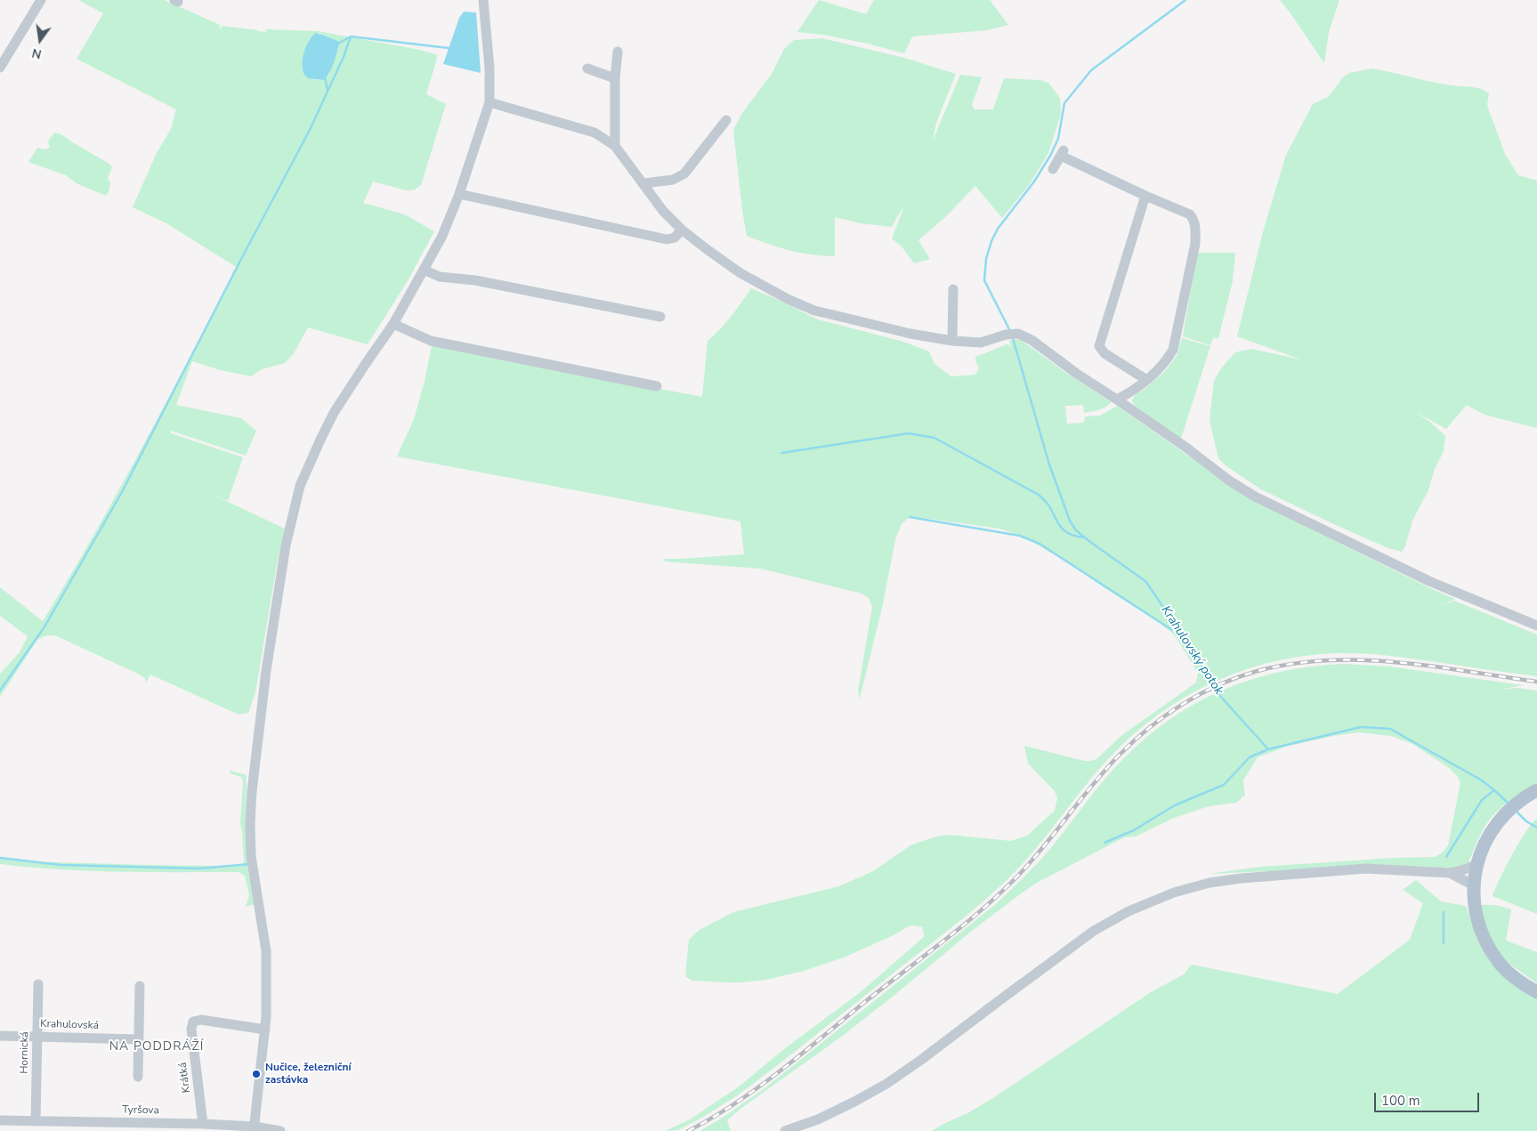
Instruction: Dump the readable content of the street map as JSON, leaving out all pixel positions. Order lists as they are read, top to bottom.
{
  "streets": {
    "street": [
      "Krahulovská",
      "Hornická",
      "Krátká",
      "Tyršova"
    ]
  },
  "crossings": [
    ["Krahulovská", "Hornická"],
    ["Hornická", "Tyršova"],
    ["Krátká", "Tyršova"]
  ],
  "districts": ["NA PODDRÁŽÍ"],
  "water": ["Krahulovský potok"],
  "places": ["Nučice, železniční zastávka"],
  "scale_bar": "100 m",
  "north": "bottom"
}
